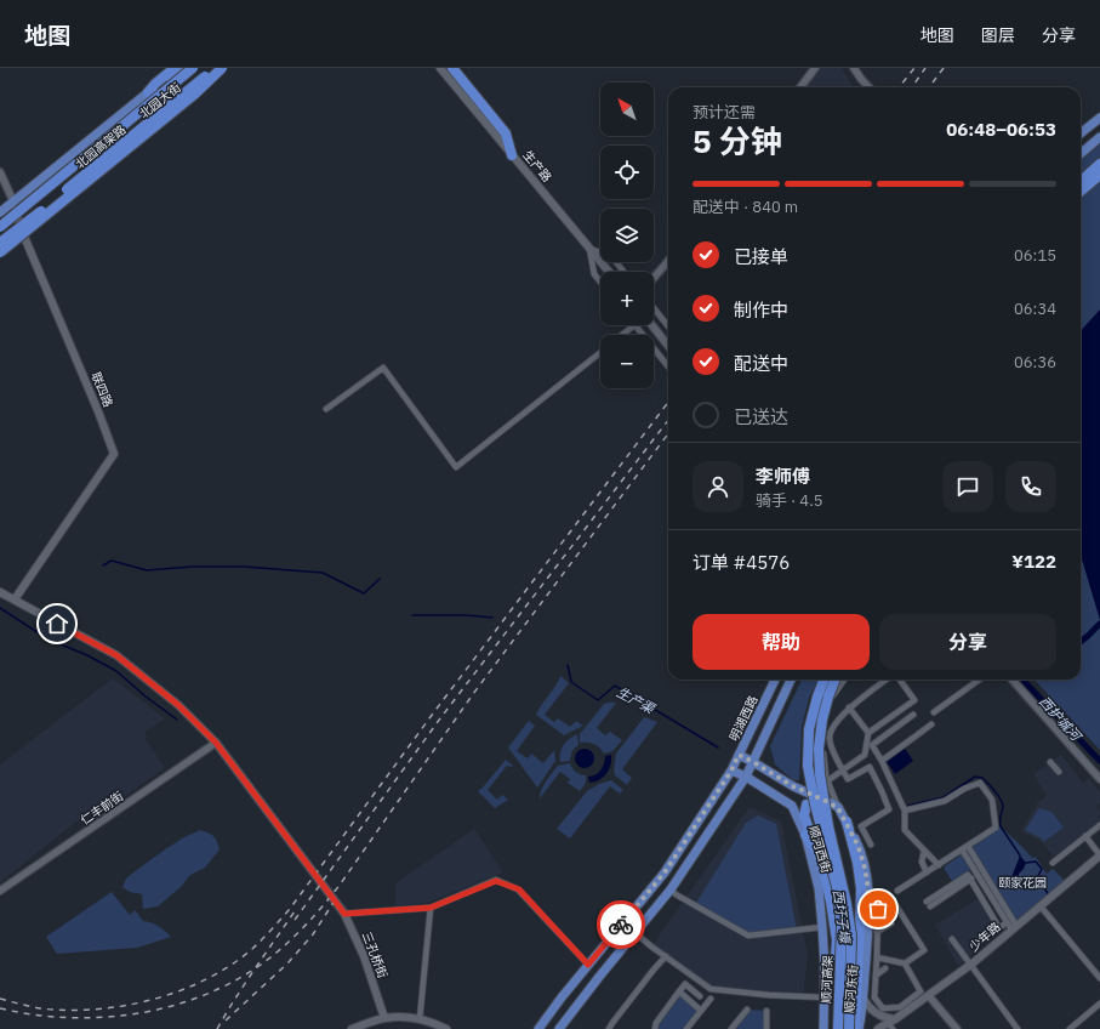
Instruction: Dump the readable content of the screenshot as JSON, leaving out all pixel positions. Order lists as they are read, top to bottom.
{
  "streets": {
    "highway": ["北园高架路", "顺河高架"],
    "main road": [
      "北园大街",
      "生产路",
      "联四路",
      "明湖西路",
      "顺河西街",
      "少年路",
      "三孔桥街",
      "顺河东街"
    ],
    "street": ["仁丰前街"]
  },
  "crossings": [
    ["北园大街", "北园高架路"],
    ["北园大街", "联四路"],
    ["联四路", "三孔桥街"],
    ["明湖西路", "顺河西街"],
    ["明湖西路", "顺河东街"],
    ["仁丰前街", "三孔桥街"]
  ],
  "water": ["生产渠", "西护城河", "西圩子壕"],
  "parks": ["颐家花园"],
  "north": "top left",
  "page": {
    "header": "地图",
    "nav": ["地图", "图层", "分享"],
    "map_buttons": ["+", "−"],
    "heading": ["5 分钟", "预计还需", "06:48–06:53"],
    "panel": [
      "李师傅",
      "骑手 · 4.5",
      "订单 #4576",
      "¥122"
    ],
    "bar": "配送中 · 840 m",
    "list": [
      ["已接单", "06:15"],
      ["制作中", "06:34"],
      ["配送中", "06:36"],
      "已送达"
    ],
    "buttons": ["帮助", "分享"]
  }
}
